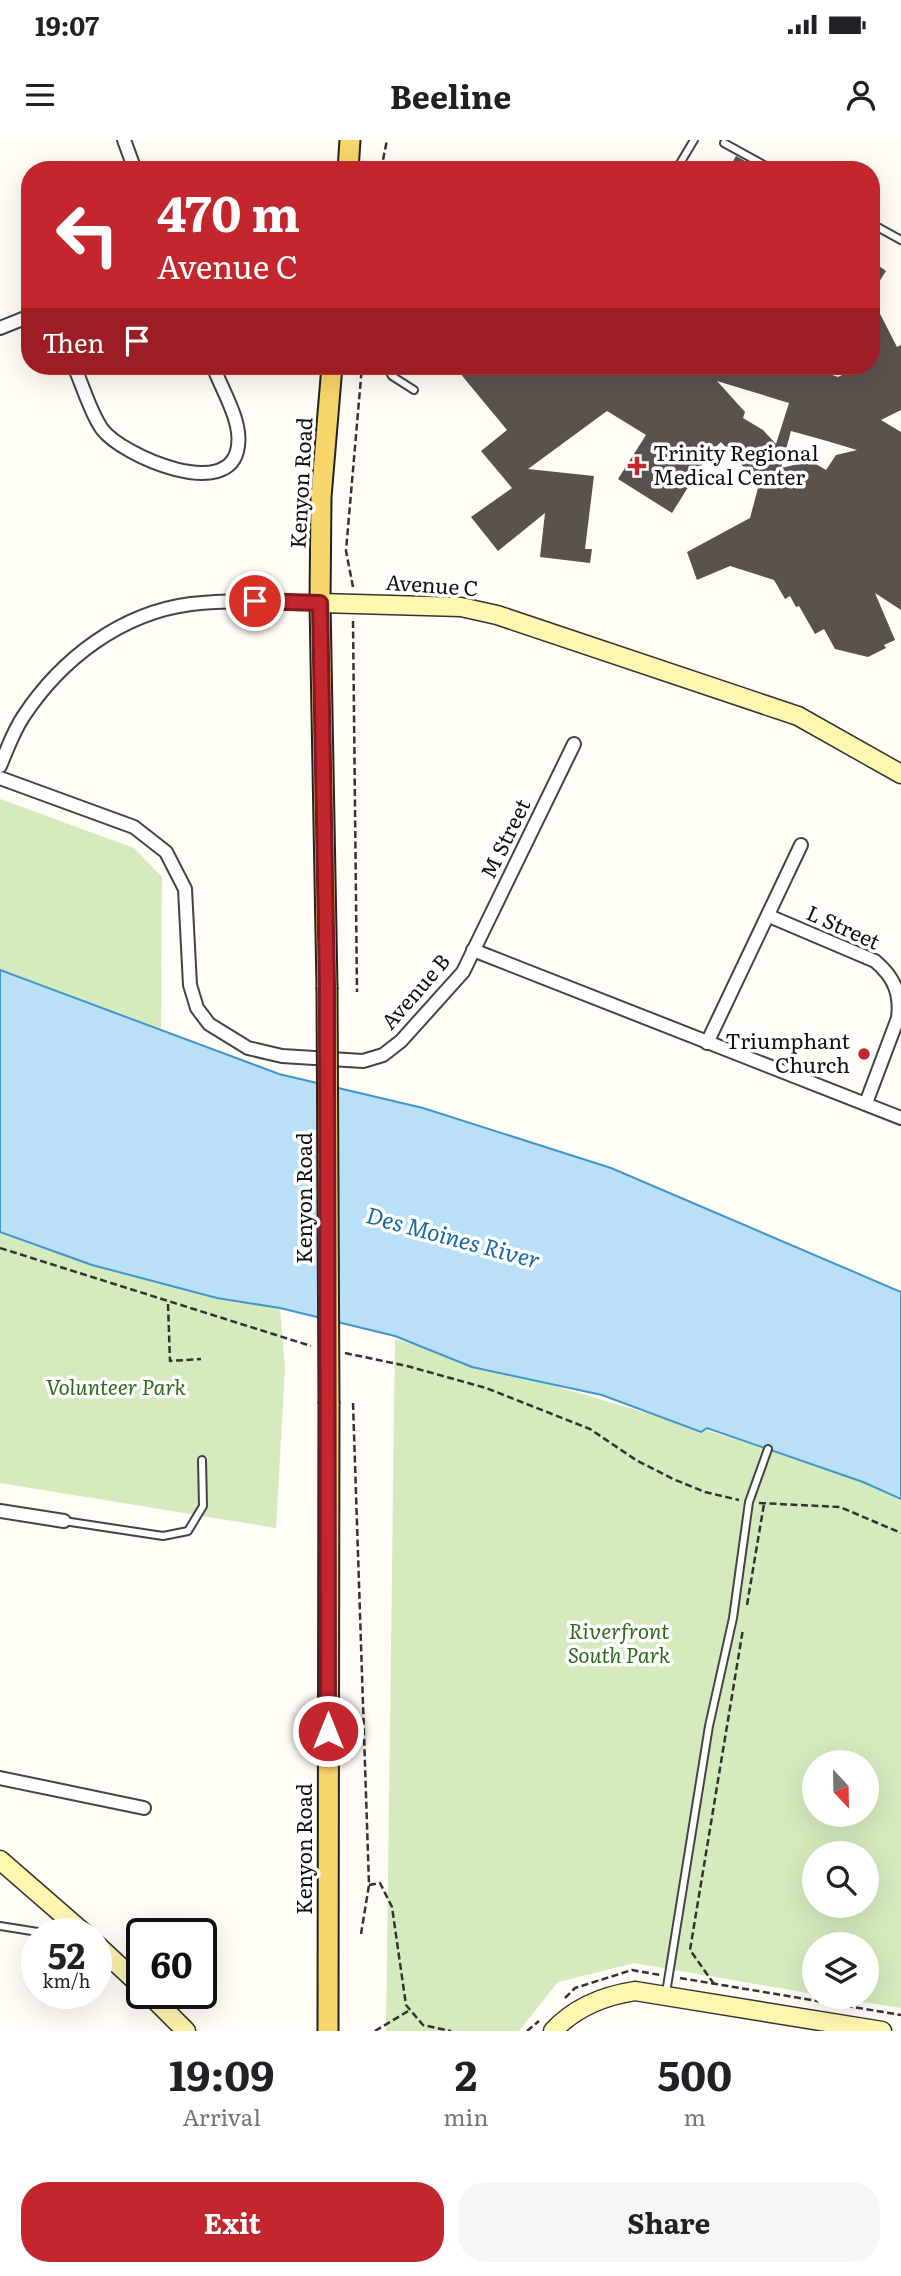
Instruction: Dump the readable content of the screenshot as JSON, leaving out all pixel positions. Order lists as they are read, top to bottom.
{
  "streets": {
    "main road": ["Kenyon Road"],
    "street": [
      "Avenue C",
      "M Street",
      "L Street",
      "Avenue B"
    ]
  },
  "crossings": [
    ["Kenyon Road", "Avenue C"],
    ["M Street", "Avenue B"],
    ["L Street", "Avenue B"]
  ],
  "water": ["Des Moines River"],
  "parks": ["Volunteer Park", "Riverfront South Park"],
  "places": {
    "health": ["Trinity Regional Medical Center"],
    "other": ["Triumphant Church"]
  },
  "north": "bottom",
  "page": {
    "status": "19:07",
    "header": "Beeline",
    "turn": ["470 m", "Avenue C"],
    "then": "Then",
    "speed": "52 km/h",
    "limit": "60",
    "eta": [
      "19:09",
      "Arrival",
      "2",
      "min",
      "500",
      "m"
    ],
    "buttons": ["Exit", "Share"]
  }
}
